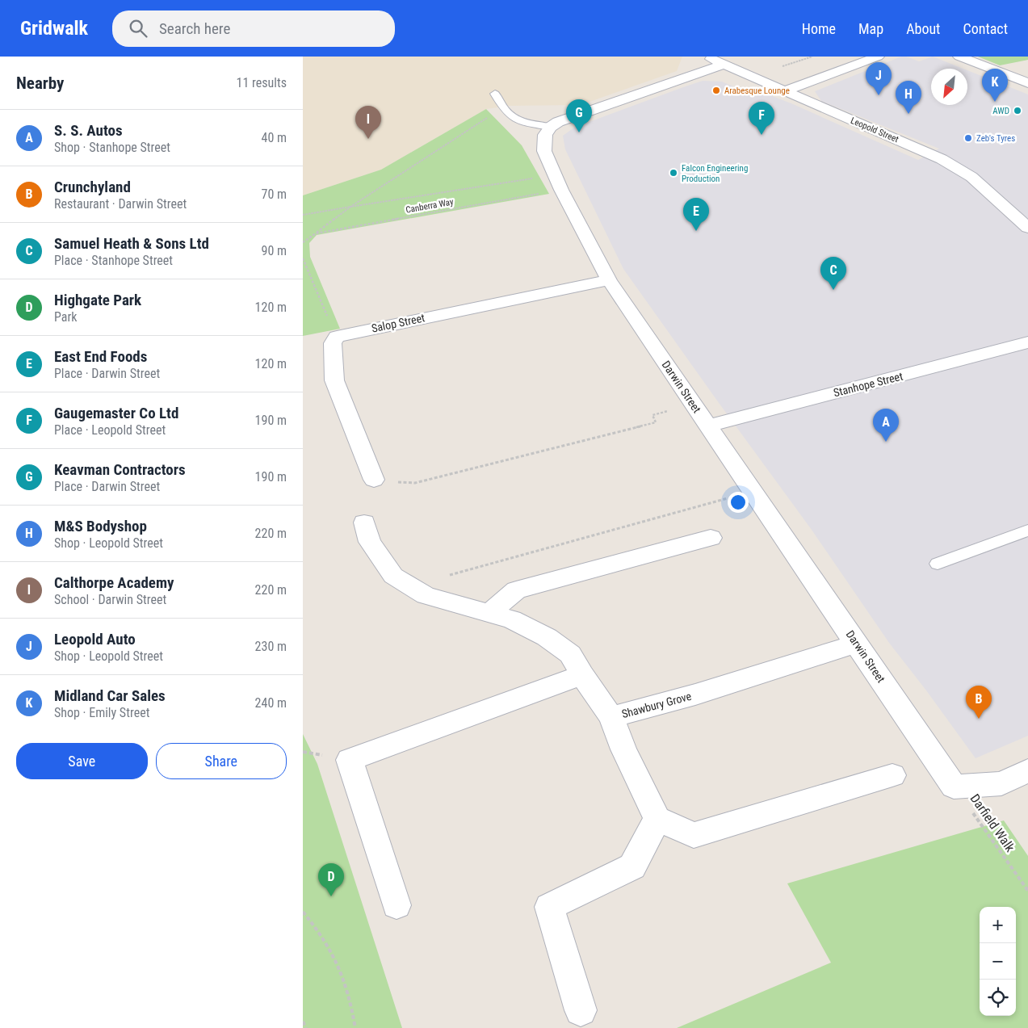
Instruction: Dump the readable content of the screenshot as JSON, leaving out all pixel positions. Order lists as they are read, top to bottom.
{
  "streets": {
    "street": [
      "Leopold Street",
      "Salop Street",
      "Stanhope Street",
      "Darwin Street",
      "Shawbury Grove"
    ],
    "path": ["Canberra Way", "Darfield Walk"]
  },
  "crossings": [
    ["Canberra Way", "Darwin Street"],
    ["Salop Street", "Darwin Street"],
    ["Stanhope Street", "Darwin Street"],
    ["Darwin Street", "Shawbury Grove"],
    ["Darwin Street", "Darfield Walk"]
  ],
  "places": [
    "Arabesque Lounge",
    "AWD",
    "Zeb's Tyres",
    "Falcon Engineering Production"
  ],
  "north": "bottom left",
  "page": {
    "header": "Gridwalk",
    "search": "Search here",
    "nav": [
      "Home",
      "Map",
      "About",
      "Contact"
    ],
    "heading": ["Nearby", "11 results"],
    "pins": [
      "J",
      "K",
      "H",
      "G",
      "F",
      "I",
      "E",
      "C",
      "A",
      "B",
      "D"
    ],
    "list": [
      {
        "mark": "A",
        "name": "S. S. Autos",
        "note": "Shop · Stanhope Street",
        "value": "40 m"
      },
      {
        "mark": "B",
        "name": "Crunchyland",
        "note": "Restaurant · Darwin Street",
        "value": "70 m"
      },
      {
        "mark": "C",
        "name": "Samuel Heath & Sons Ltd",
        "note": "Place · Stanhope Street",
        "value": "90 m"
      },
      {
        "mark": "D",
        "name": "Highgate Park",
        "note": "Park",
        "value": "120 m"
      },
      {
        "mark": "E",
        "name": "East End Foods",
        "note": "Place · Darwin Street",
        "value": "120 m"
      },
      {
        "mark": "F",
        "name": "Gaugemaster Co Ltd",
        "note": "Place · Leopold Street",
        "value": "190 m"
      },
      {
        "mark": "G",
        "name": "Keavman Contractors",
        "note": "Place · Darwin Street",
        "value": "190 m"
      },
      {
        "mark": "H",
        "name": "M&S Bodyshop",
        "note": "Shop · Leopold Street",
        "value": "220 m"
      },
      {
        "mark": "I",
        "name": "Calthorpe Academy",
        "note": "School · Darwin Street",
        "value": "220 m"
      },
      {
        "mark": "J",
        "name": "Leopold Auto",
        "note": "Shop · Leopold Street",
        "value": "230 m"
      },
      {
        "mark": "K",
        "name": "Midland Car Sales",
        "note": "Shop · Emily Street",
        "value": "240 m"
      }
    ],
    "buttons": ["Save", "Share"],
    "map_buttons": ["+", "−"]
  }
}
